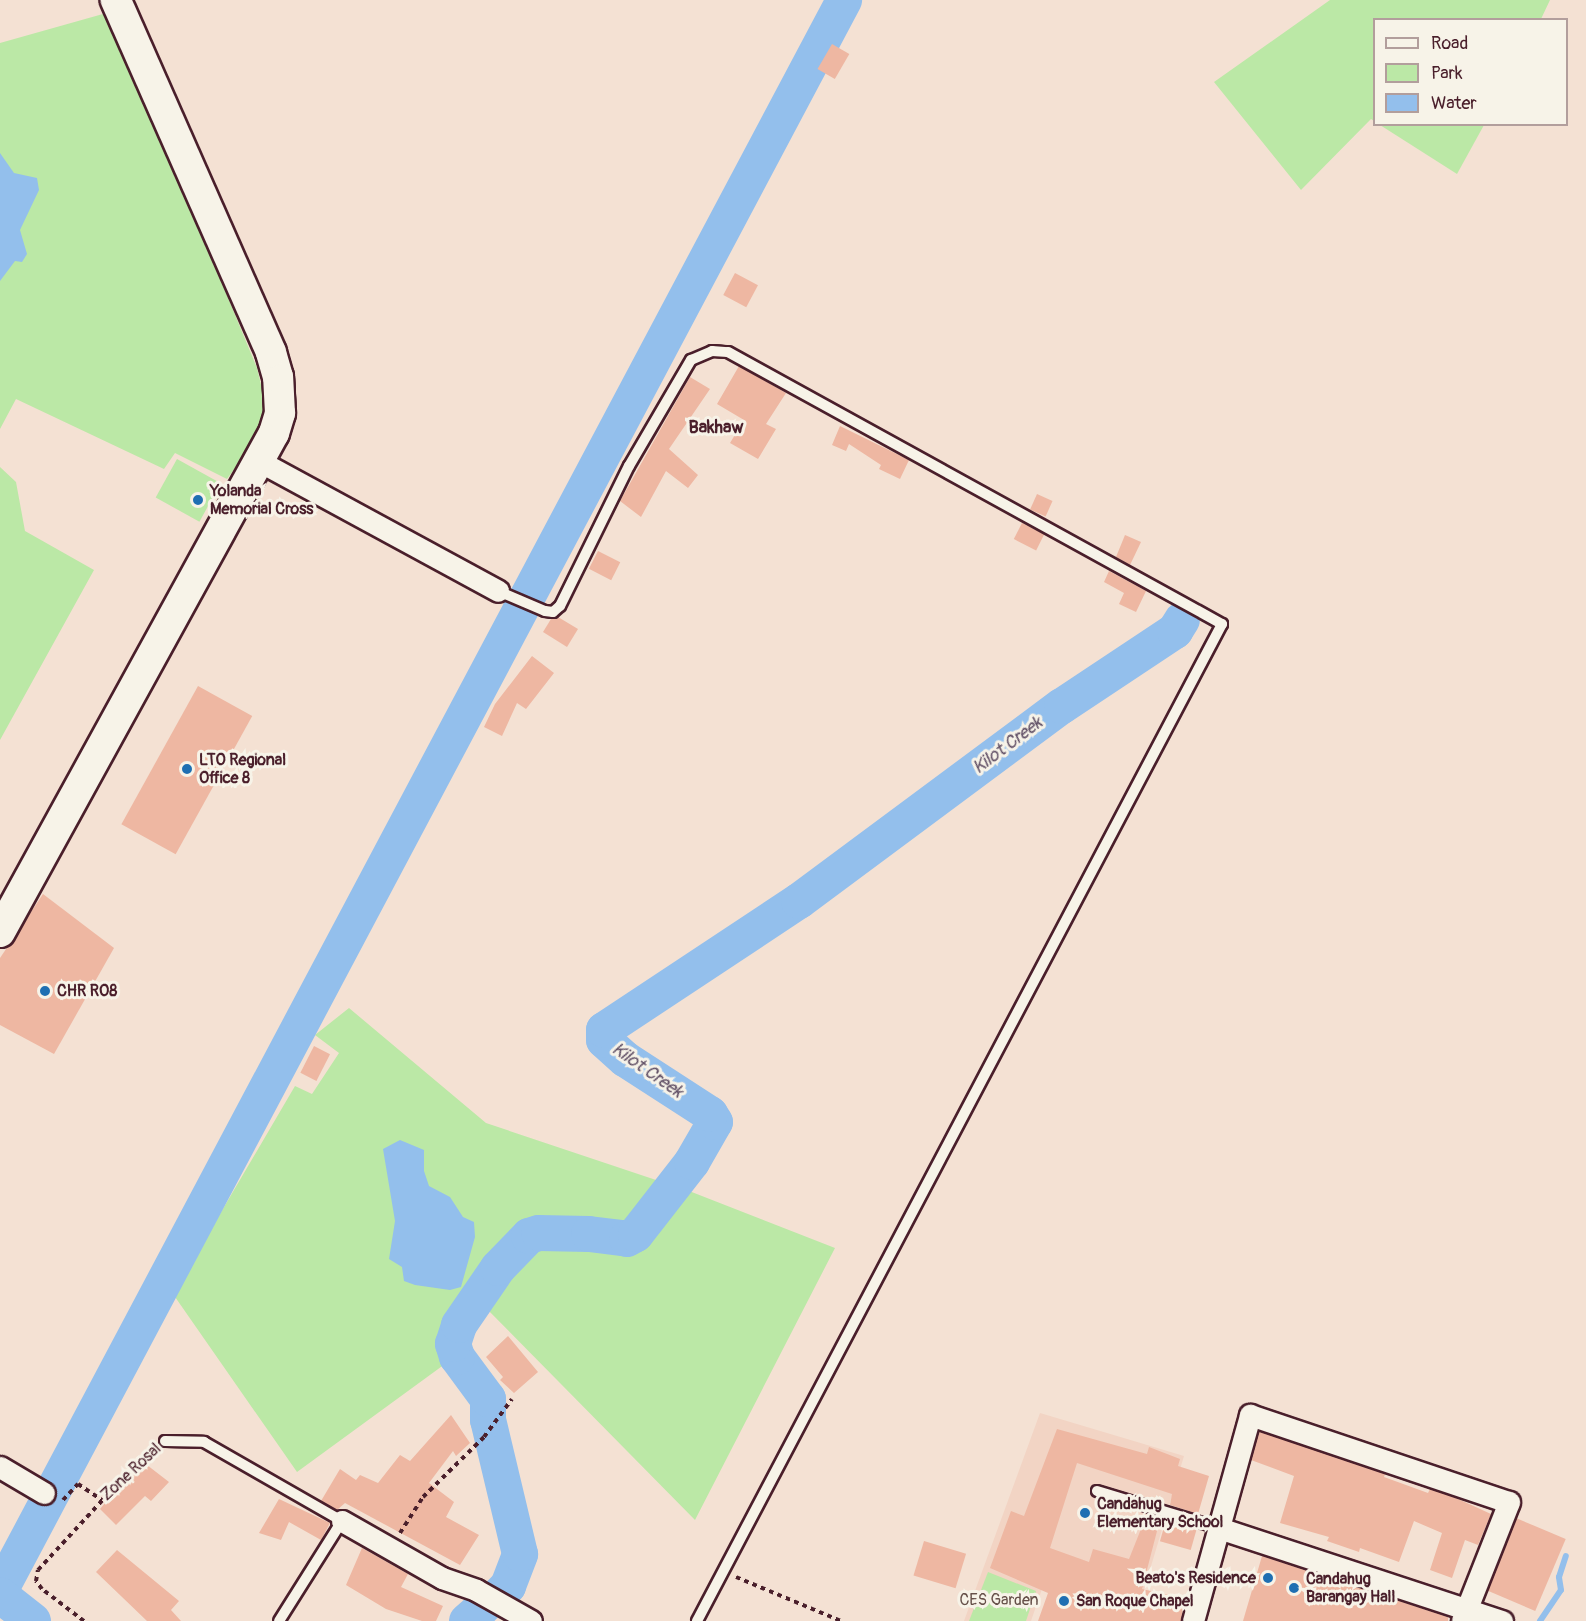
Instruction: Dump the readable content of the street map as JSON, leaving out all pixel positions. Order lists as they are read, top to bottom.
{
  "streets": {
    "street": ["Zone Rosal"]
  },
  "districts": ["Bakhaw"],
  "water": ["Kilot Creek"],
  "parks": ["CES Garden"],
  "places": [
    "Yolanda Memorial Cross",
    "LTO Regional Office 8",
    "CHR RO8",
    "Candahug Elementary School",
    "Beato's Residence",
    "Candahug Barangay Hall",
    "San Roque Chapel"
  ],
  "legend": ["Road", "Park", "Water"]
}
